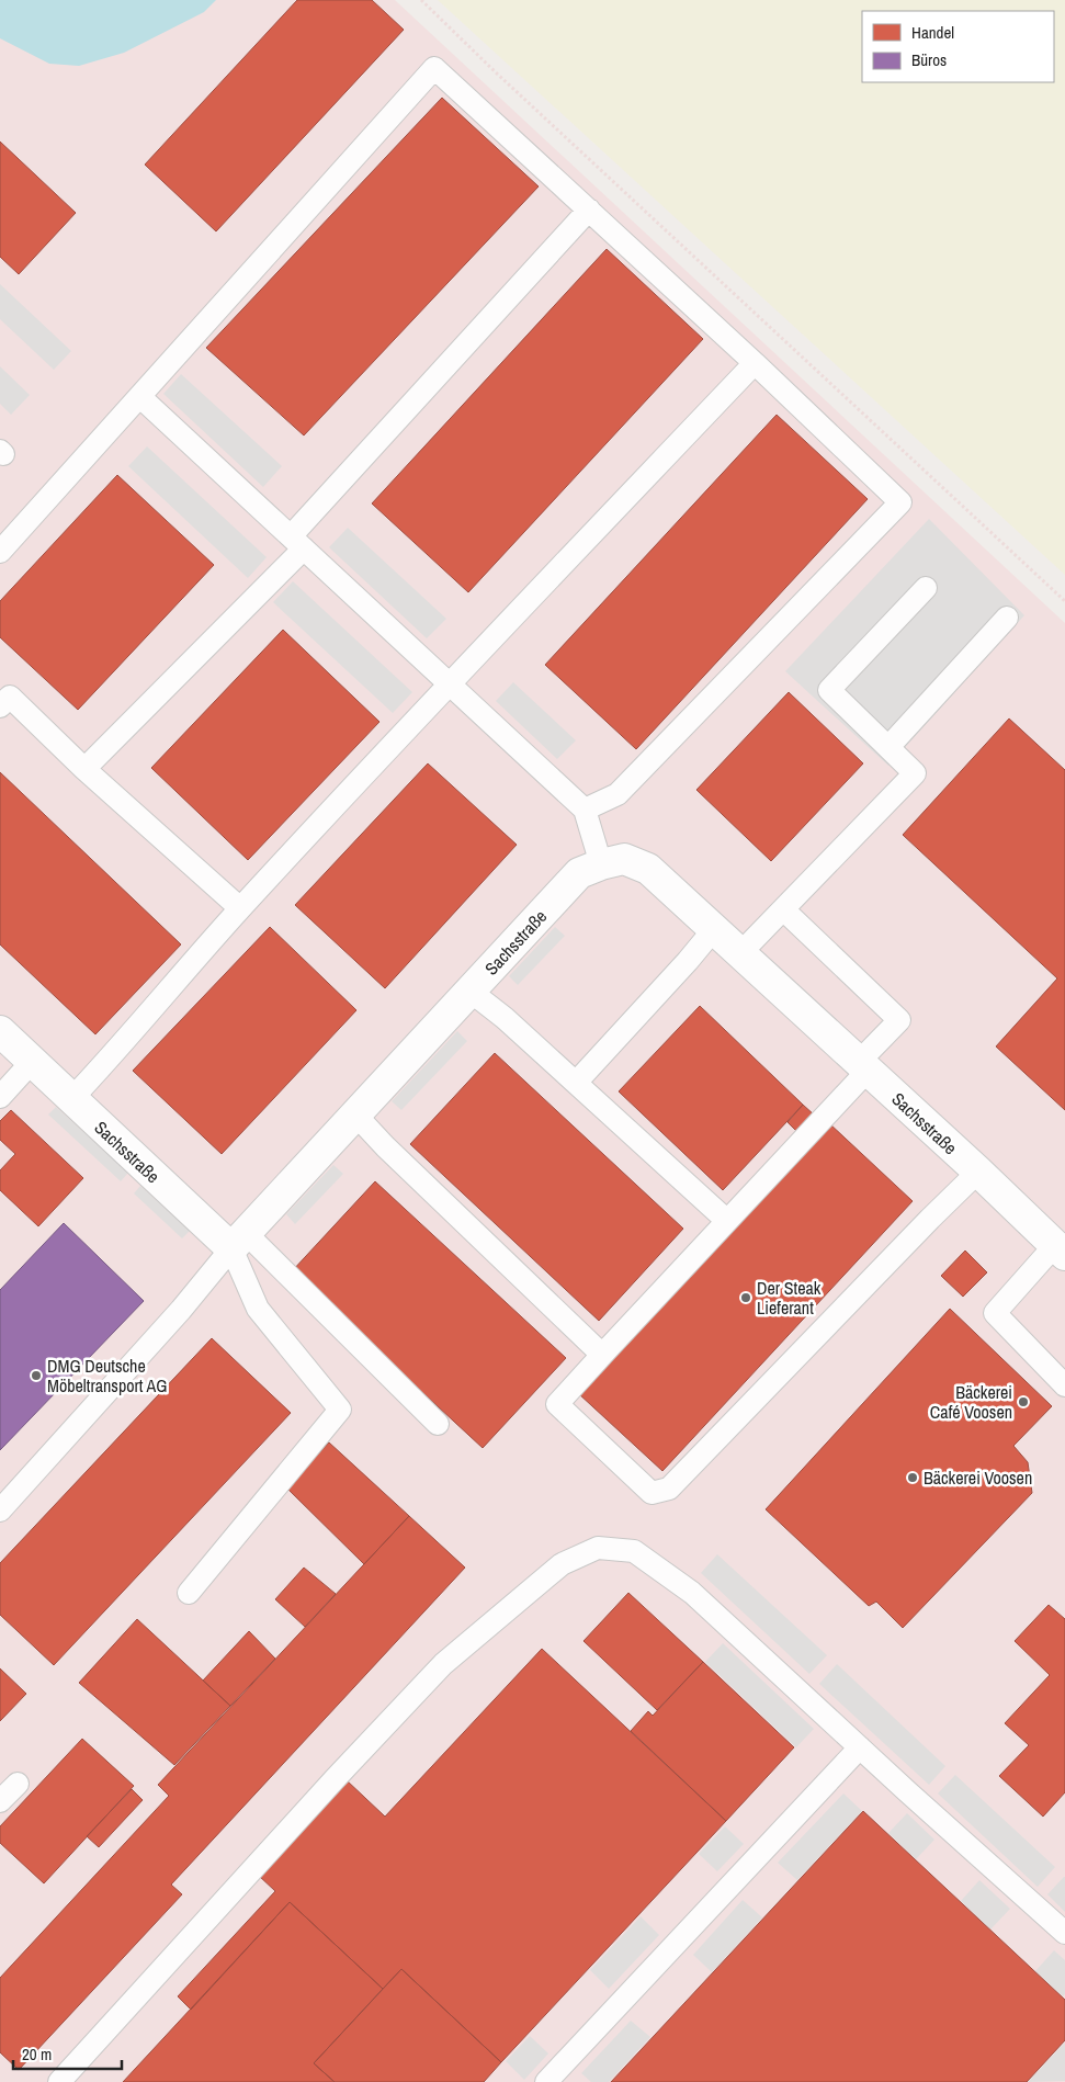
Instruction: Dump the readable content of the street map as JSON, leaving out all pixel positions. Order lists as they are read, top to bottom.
{
  "streets": {
    "street": ["Sachsstraße"]
  },
  "places": [
    "Der Steak Lieferant",
    "DMG Deutsche Möbeltransport AG",
    "Bäckerei Café Voosen",
    "Bäckerei Voosen"
  ],
  "legend": ["Handel", "Büros"],
  "scale_bar": "20 m"
}
